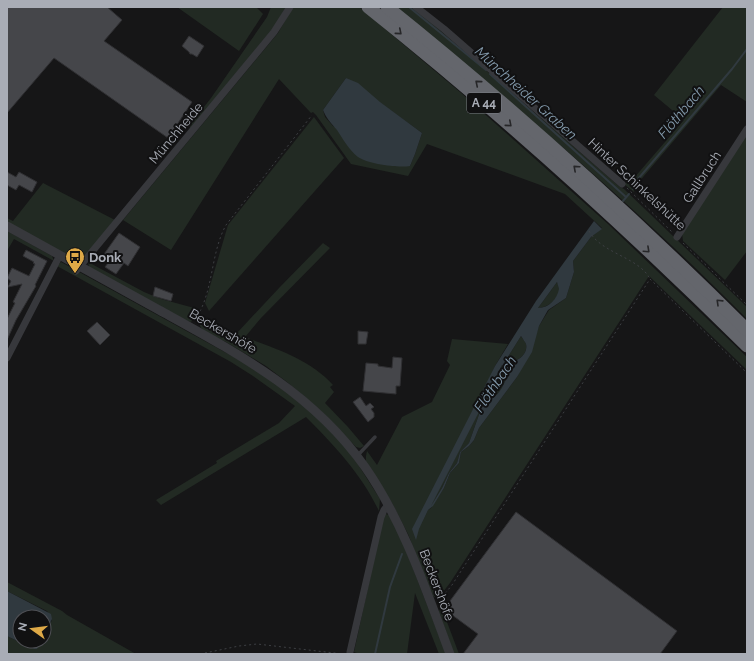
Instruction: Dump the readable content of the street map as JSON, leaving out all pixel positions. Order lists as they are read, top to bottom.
{
  "streets": {
    "highway": ["A 44"],
    "street": [
      "Münchheide",
      "Gallbruch",
      "Hinter Schinkelshütte",
      "Beckershöfe"
    ]
  },
  "crossings": [
    ["Münchheide", "Beckershöfe"],
    ["Gallbruch", "Hinter Schinkelshütte"]
  ],
  "water": ["Münchheider Graben", "Flöthbach"],
  "places": {
    "bus stop": ["Donk"]
  },
  "north": "left"
}
